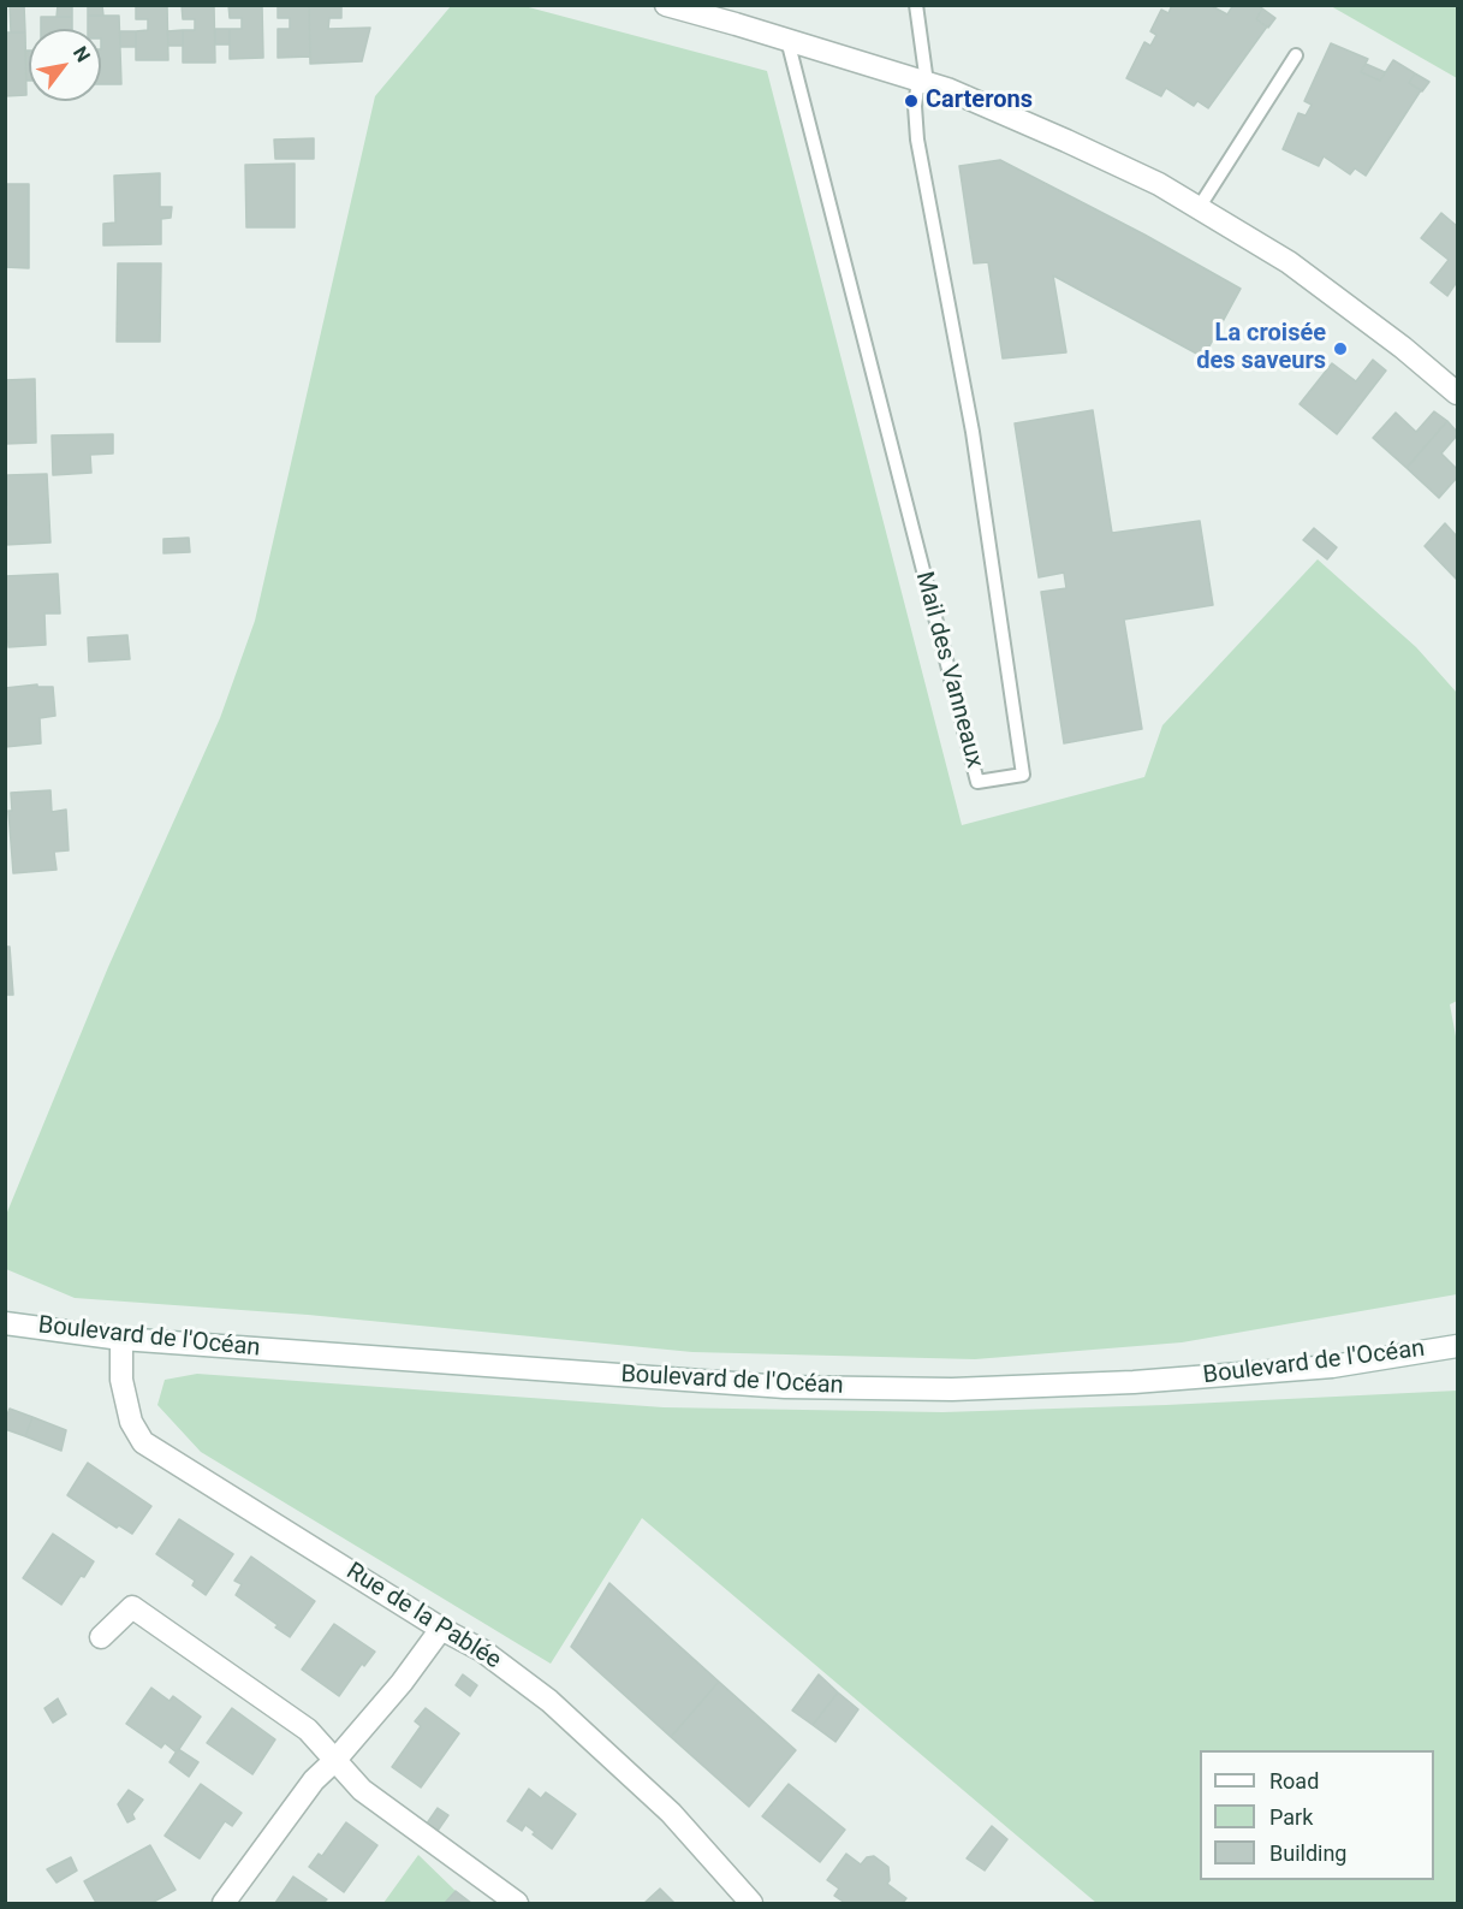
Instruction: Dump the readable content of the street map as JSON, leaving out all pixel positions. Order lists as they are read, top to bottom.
{
  "streets": {
    "street": ["Boulevard de l'Océan", "Rue de la Pablée"],
    "lane": ["Mail des Vanneaux"]
  },
  "crossings": [
    ["Boulevard de l'Océan", "Rue de la Pablée"]
  ],
  "places": ["Carterons", "La croisée des saveurs"],
  "legend": ["Road", "Park", "Building"],
  "north": "top right"
}
